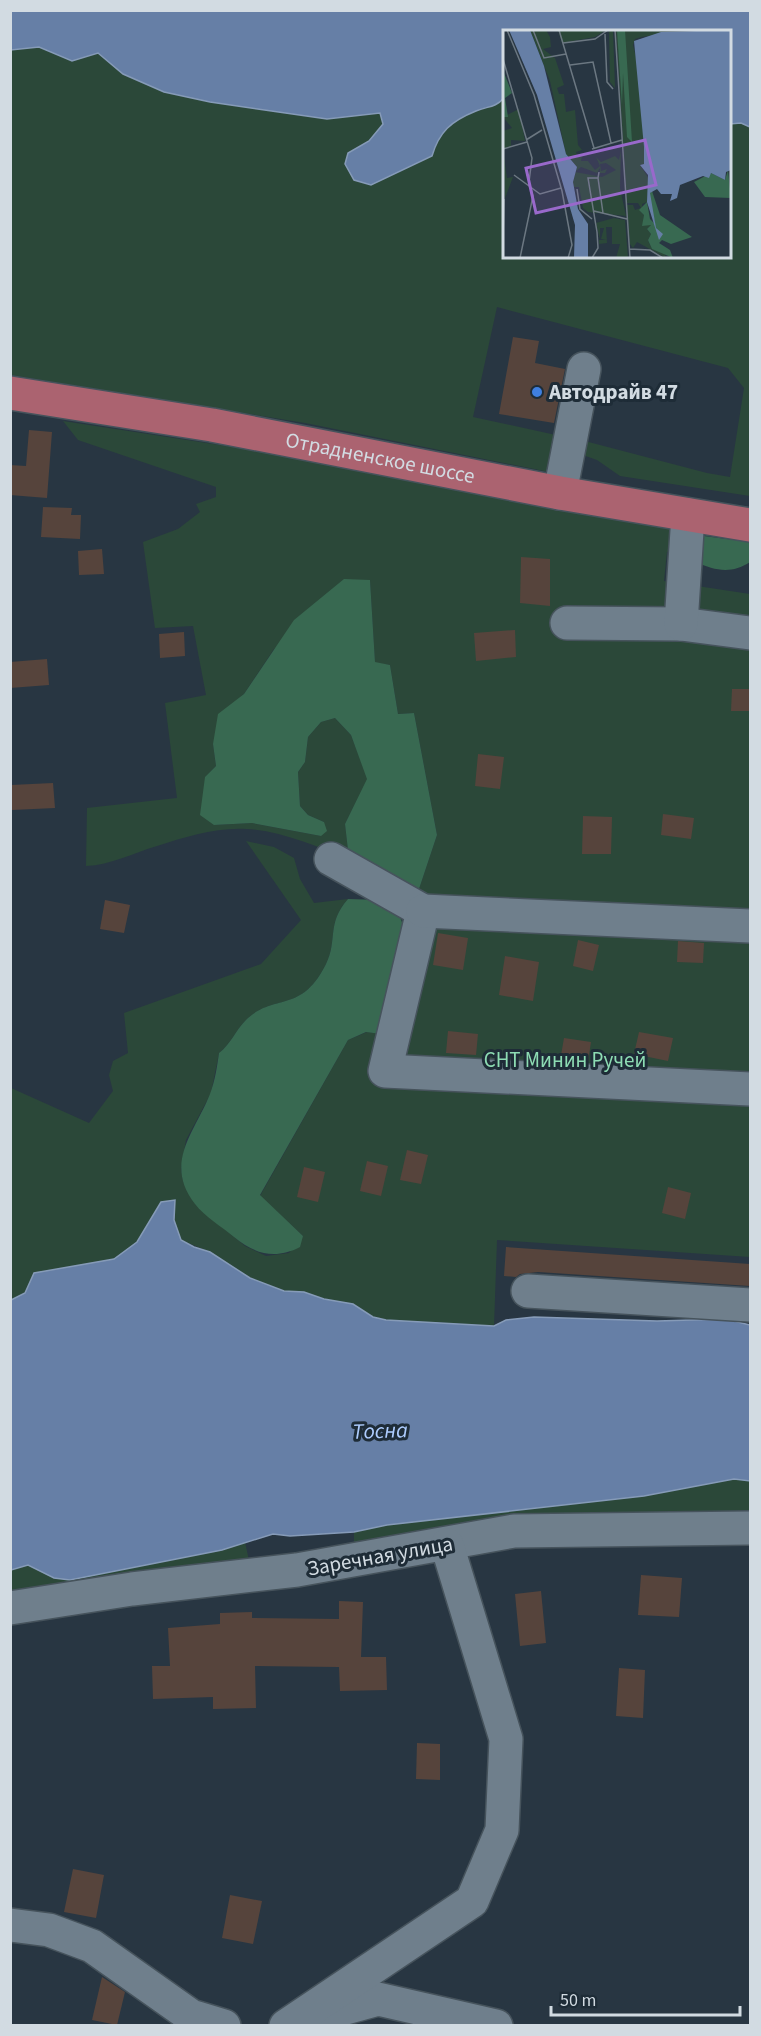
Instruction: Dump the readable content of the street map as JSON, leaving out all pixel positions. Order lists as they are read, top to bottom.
{
  "streets": {
    "main road": ["Отрадненское шоссе"],
    "street": ["Заречная улица"]
  },
  "water": ["Тосна"],
  "parks": ["СНТ Минин Ручей"],
  "places": ["Автодрайв 47"],
  "scale_bar": "50 m"
}
